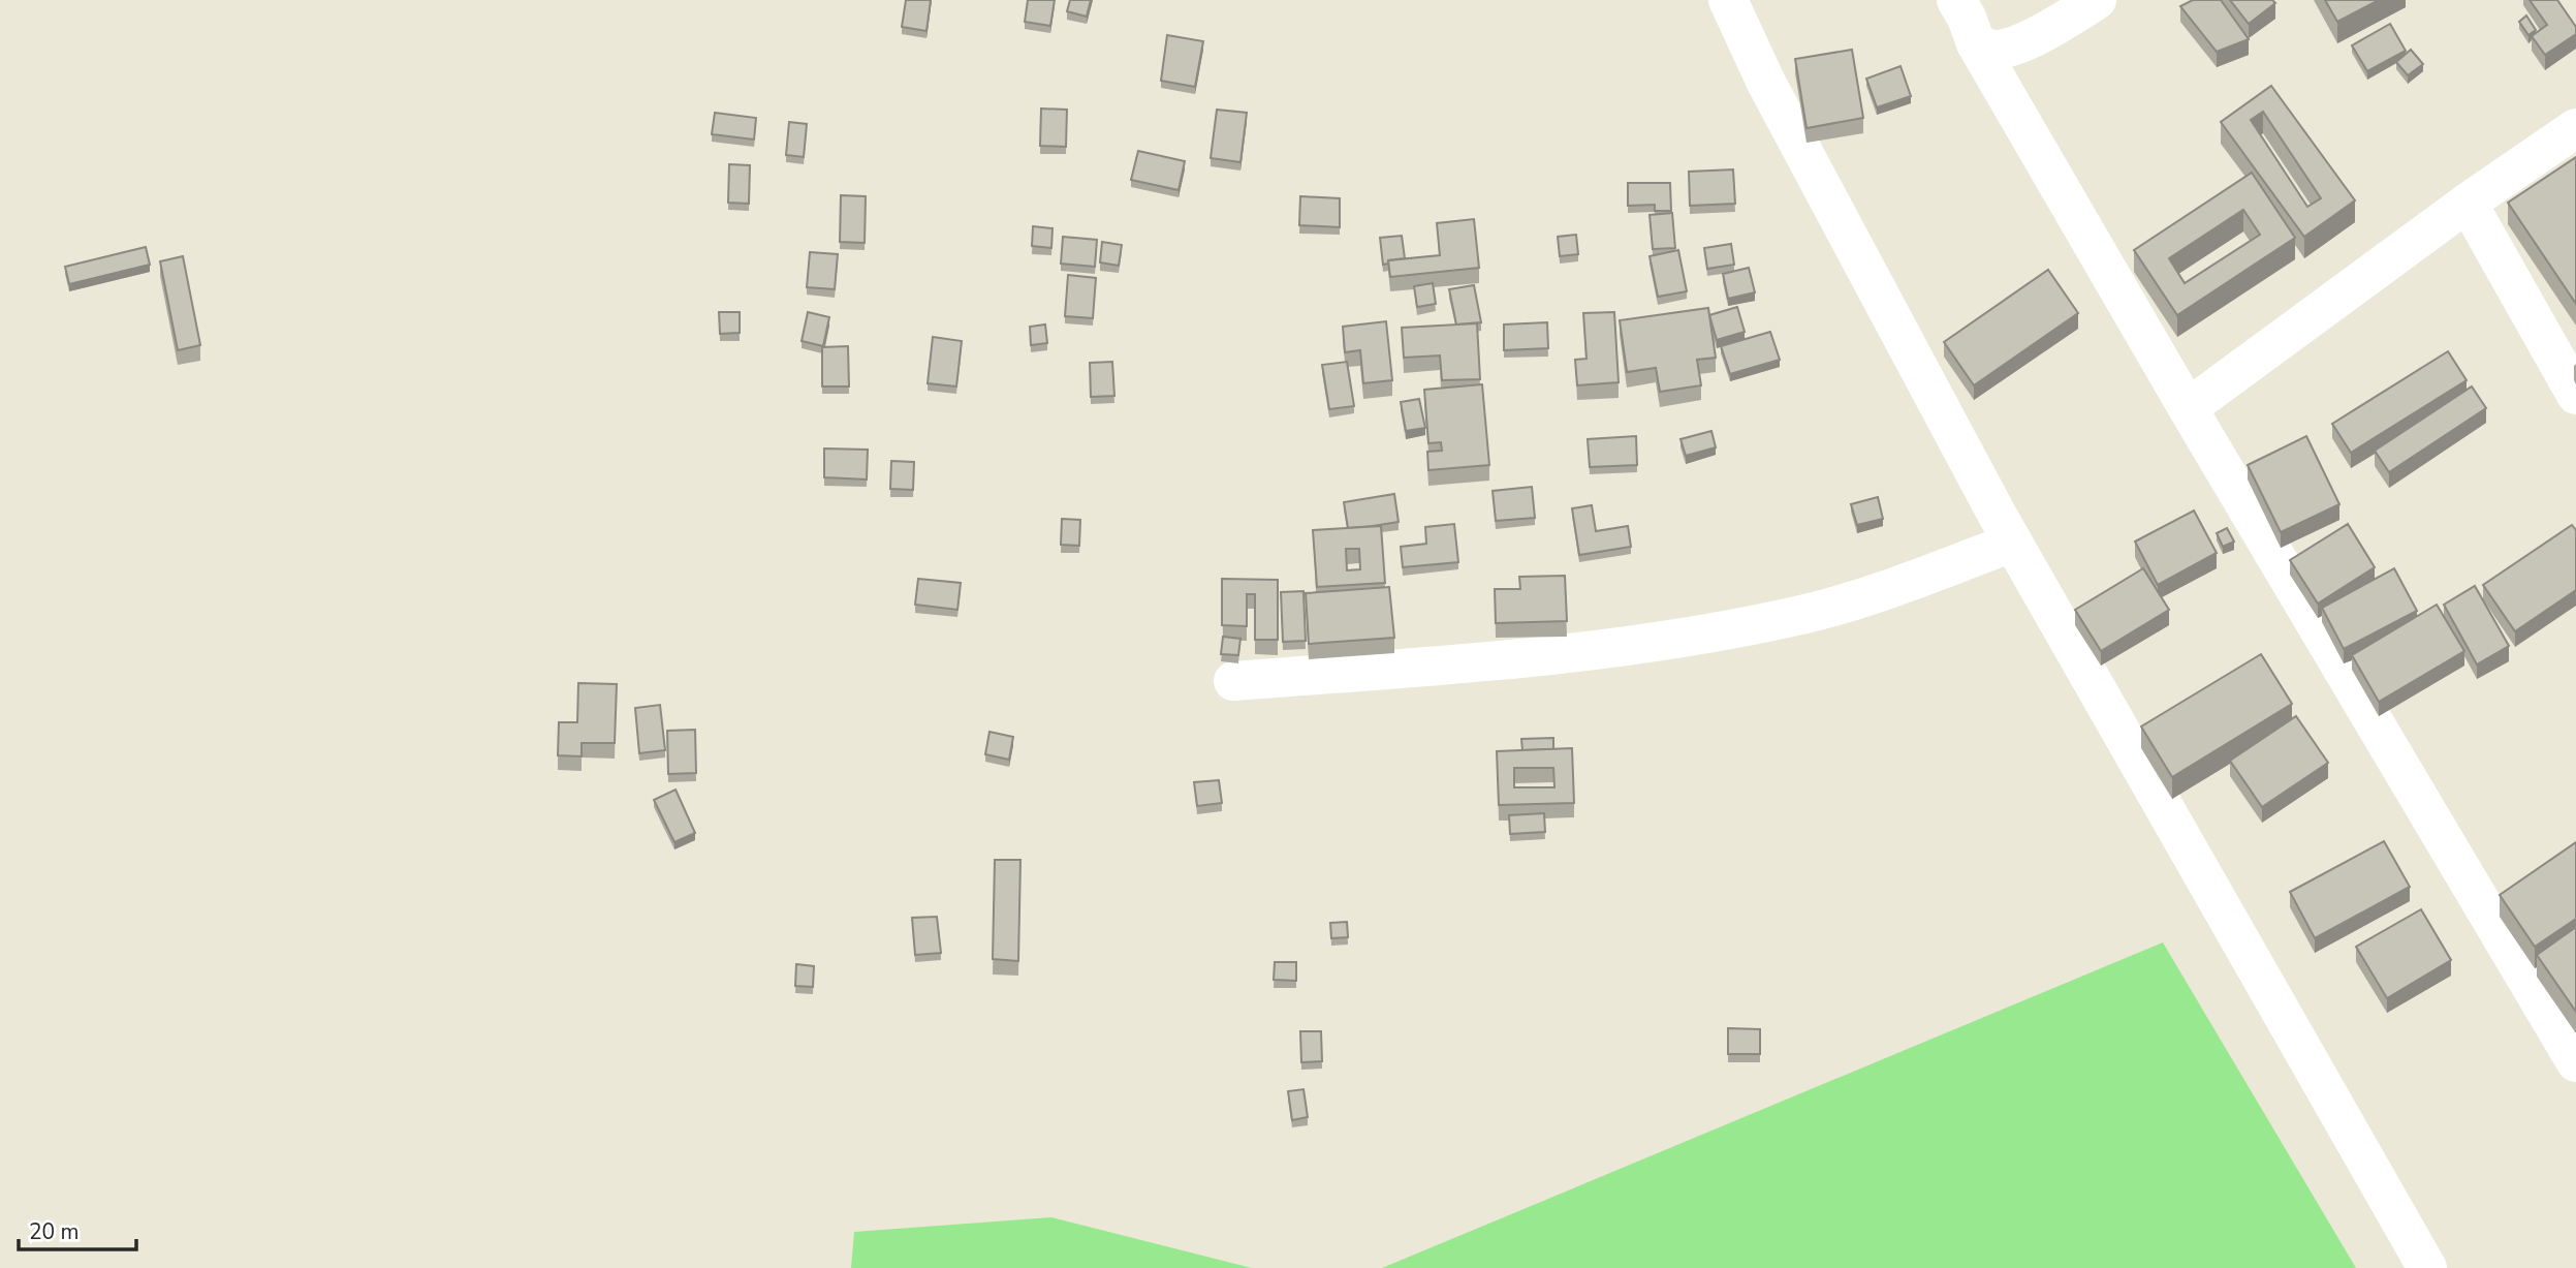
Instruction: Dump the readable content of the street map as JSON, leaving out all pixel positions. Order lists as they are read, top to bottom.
{
  "scale_bar": "20 m"
}
